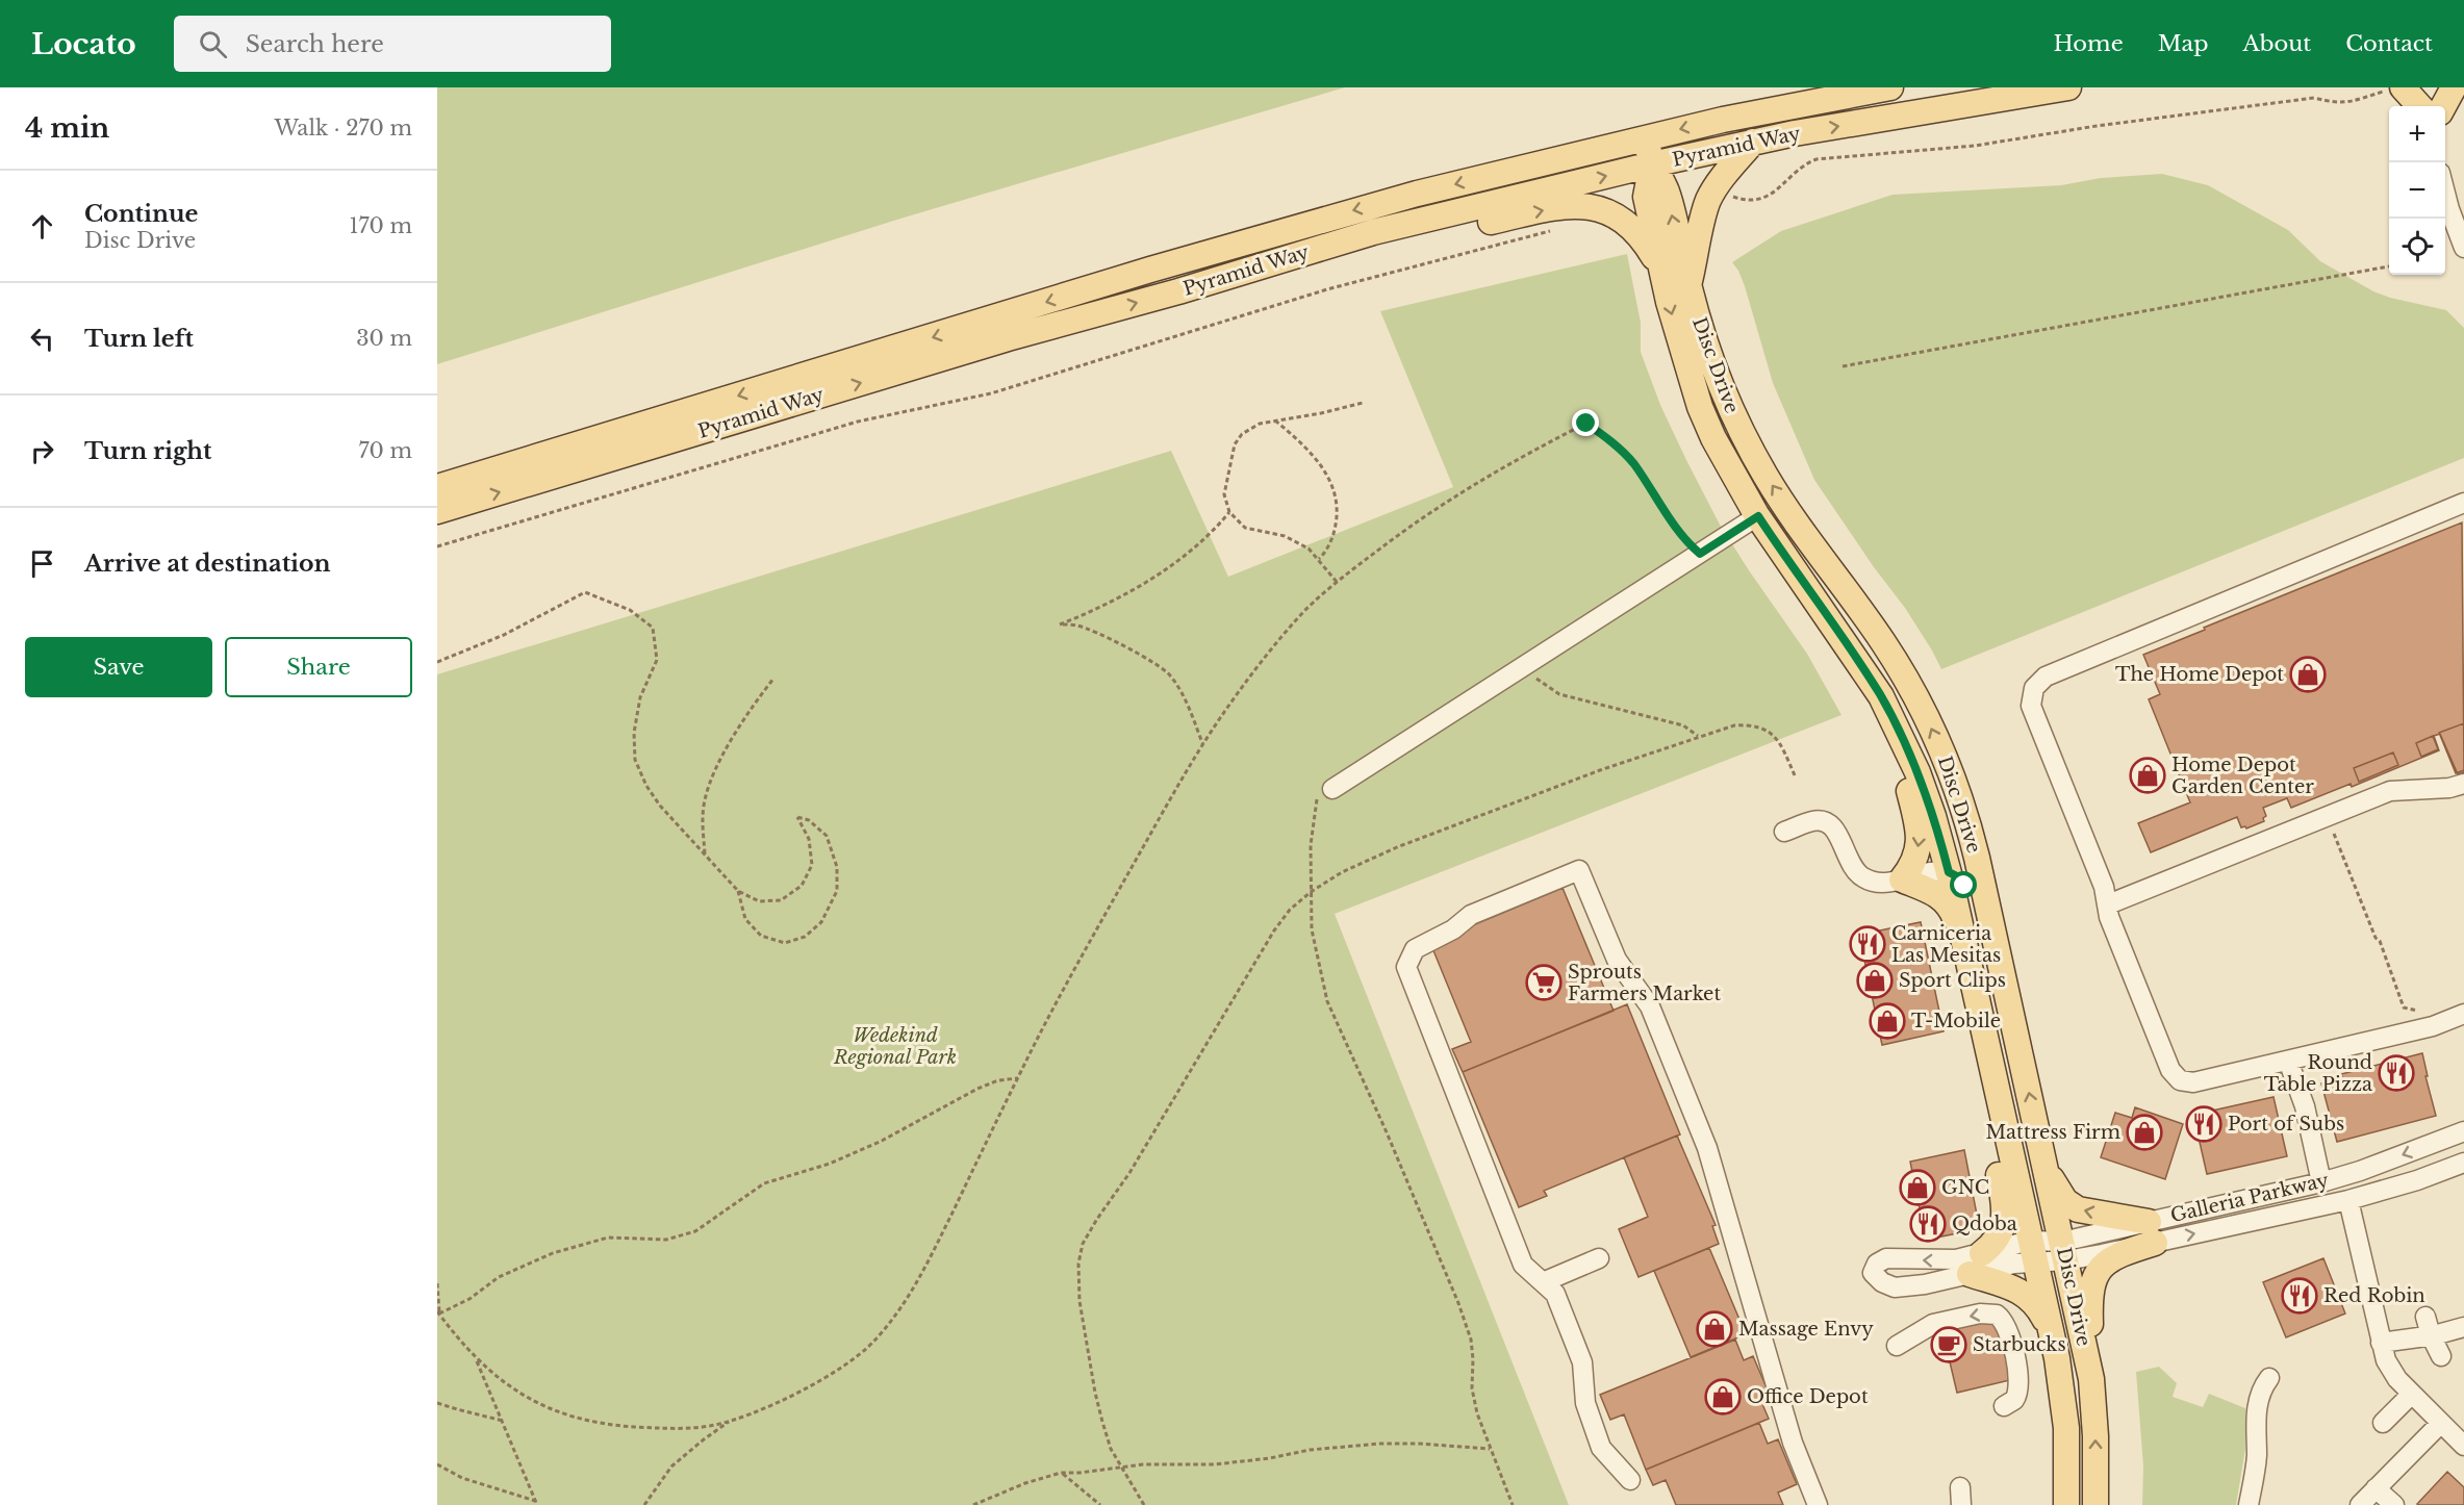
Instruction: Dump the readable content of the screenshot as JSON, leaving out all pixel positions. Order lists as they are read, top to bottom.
{
  "streets": {
    "main road": ["Pyramid Way", "Disc Drive"],
    "street": ["Galleria Parkway"]
  },
  "crossings": [
    ["Pyramid Way", "Disc Drive"],
    ["Disc Drive", "Galleria Parkway"]
  ],
  "parks": ["Wedekind Regional Park"],
  "places": {
    "shop": [
      "The Home Depot",
      "Home Depot Garden Center",
      "Sport Clips",
      "T-Mobile",
      "Mattress Firm",
      "GNC",
      "Massage Envy",
      "Office Depot"
    ],
    "restaurant": [
      "Carniceria Las Mesitas",
      "Round Table Pizza",
      "Port of Subs",
      "Qdoba",
      "Red Robin"
    ],
    "supermarket": ["Sprouts Farmers Market"],
    "cafe": ["Starbucks"]
  },
  "page": {
    "header": "Locato",
    "search": "Search here",
    "nav": [
      "Home",
      "Map",
      "About",
      "Contact"
    ],
    "heading": ["4 min", "Walk · 270 m"],
    "map_buttons": ["+", "−"],
    "list": [
      ["Continue", "Disc Drive", "170 m"],
      ["Turn left", "30 m"],
      ["Turn right", "70 m"],
      "Arrive at destination"
    ],
    "buttons": ["Save", "Share"]
  }
}
